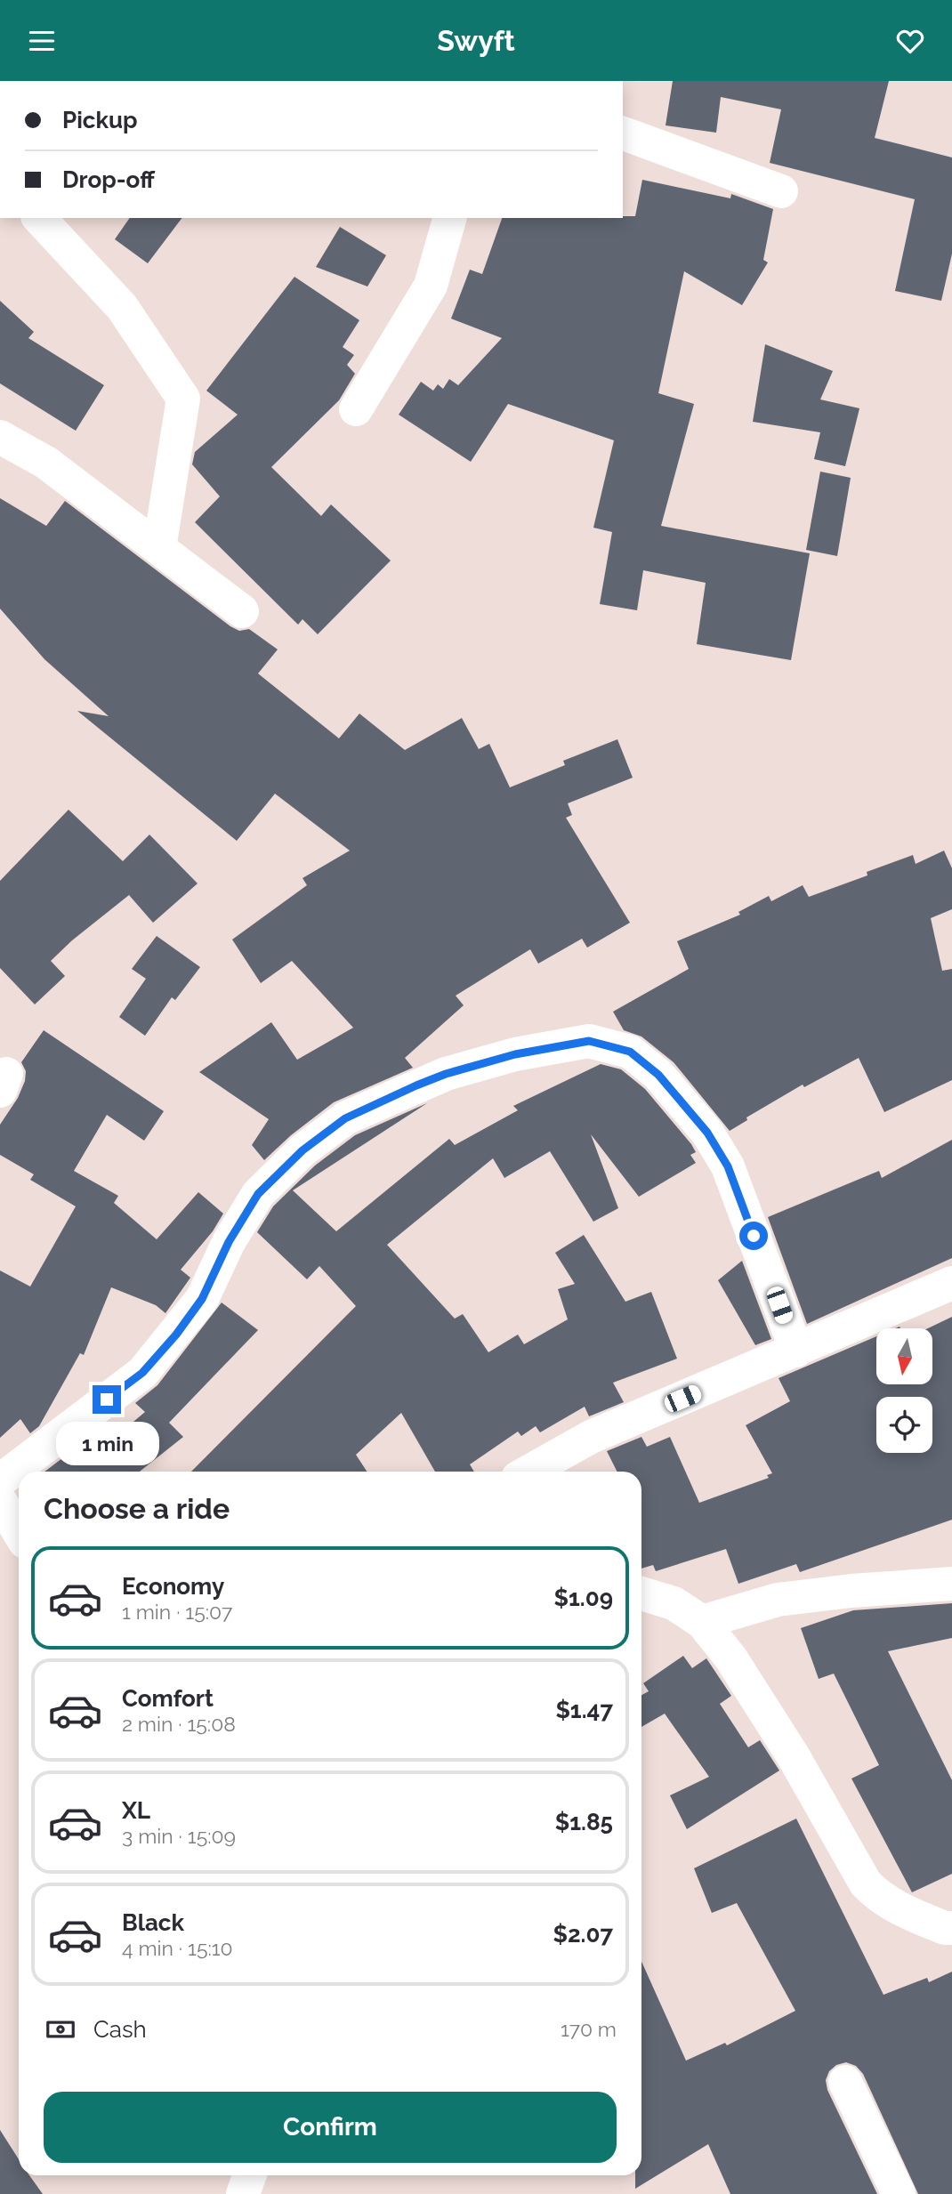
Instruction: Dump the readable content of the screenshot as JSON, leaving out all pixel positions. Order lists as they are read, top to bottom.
{
  "north": "bottom",
  "page": {
    "header": "Swyft",
    "banner": ["Pickup", "Drop-off"],
    "bubble": "1 min",
    "heading": "Choose a ride",
    "list": [
      {
        "name": "Economy",
        "note": "1 min · 15:07",
        "value": "$1.09"
      },
      {
        "name": "Comfort",
        "note": "2 min · 15:08",
        "value": "$1.47"
      },
      {
        "name": "XL",
        "note": "3 min · 15:09",
        "value": "$1.85"
      },
      {
        "name": "Black",
        "note": "4 min · 15:10",
        "value": "$2.07"
      }
    ],
    "pay": ["Cash", "170 m"],
    "buttons": "Confirm"
  }
}
